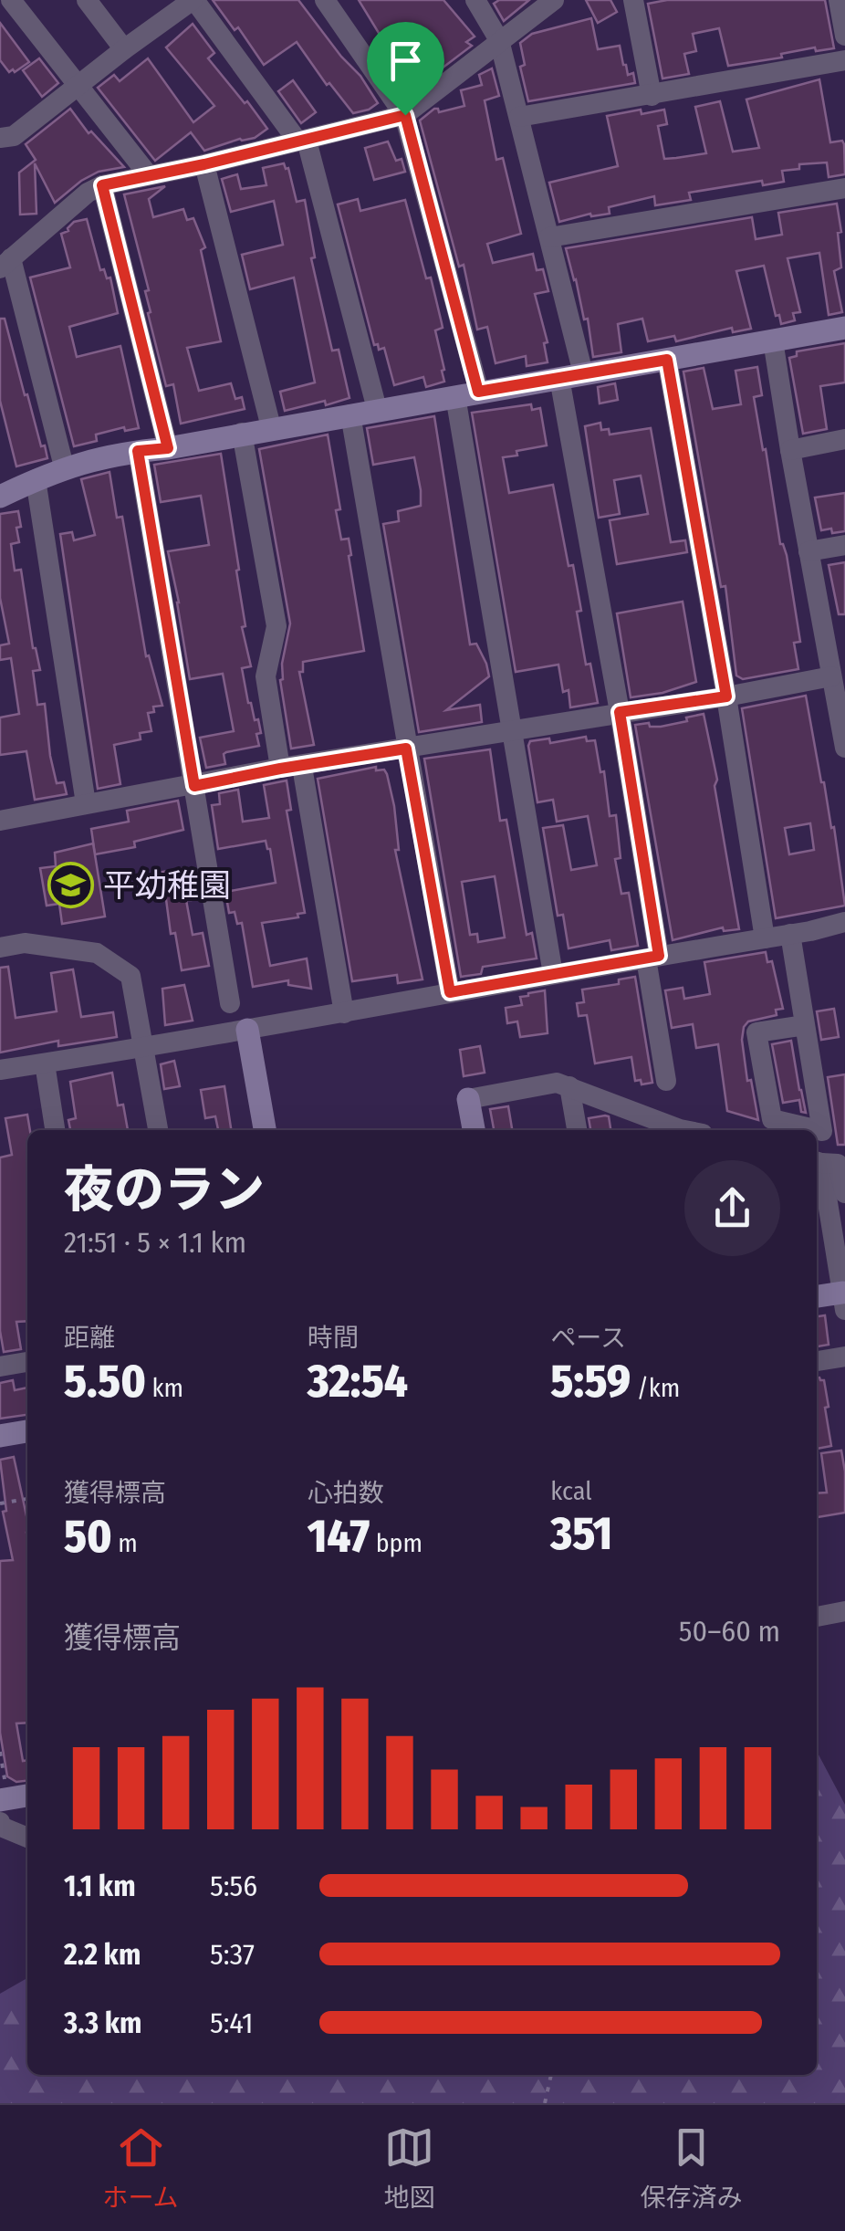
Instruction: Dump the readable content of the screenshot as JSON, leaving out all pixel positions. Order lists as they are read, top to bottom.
{
  "places": {
    "school or university": ["平幼稚園"]
  },
  "page": {
    "heading": ["夜のラン", "21:51 · 5 × 1.1 km"],
    "stats": [
      ["距離", "5.50 km"],
      ["時間", "32:54"],
      ["ペース", "5:59 /km"],
      ["獲得標高", "50 m"],
      ["心拍数", "147 bpm"],
      ["kcal", "351"]
    ],
    "chart": ["獲得標高", "50–60 m"],
    "list": [
      {
        "name": "1.1 km",
        "note": "5:56"
      },
      {
        "name": "2.2 km",
        "note": "5:37"
      },
      {
        "name": "3.3 km",
        "note": "5:41"
      }
    ],
    "tabs": ["ホーム", "地図", "保存済み"]
  }
}
